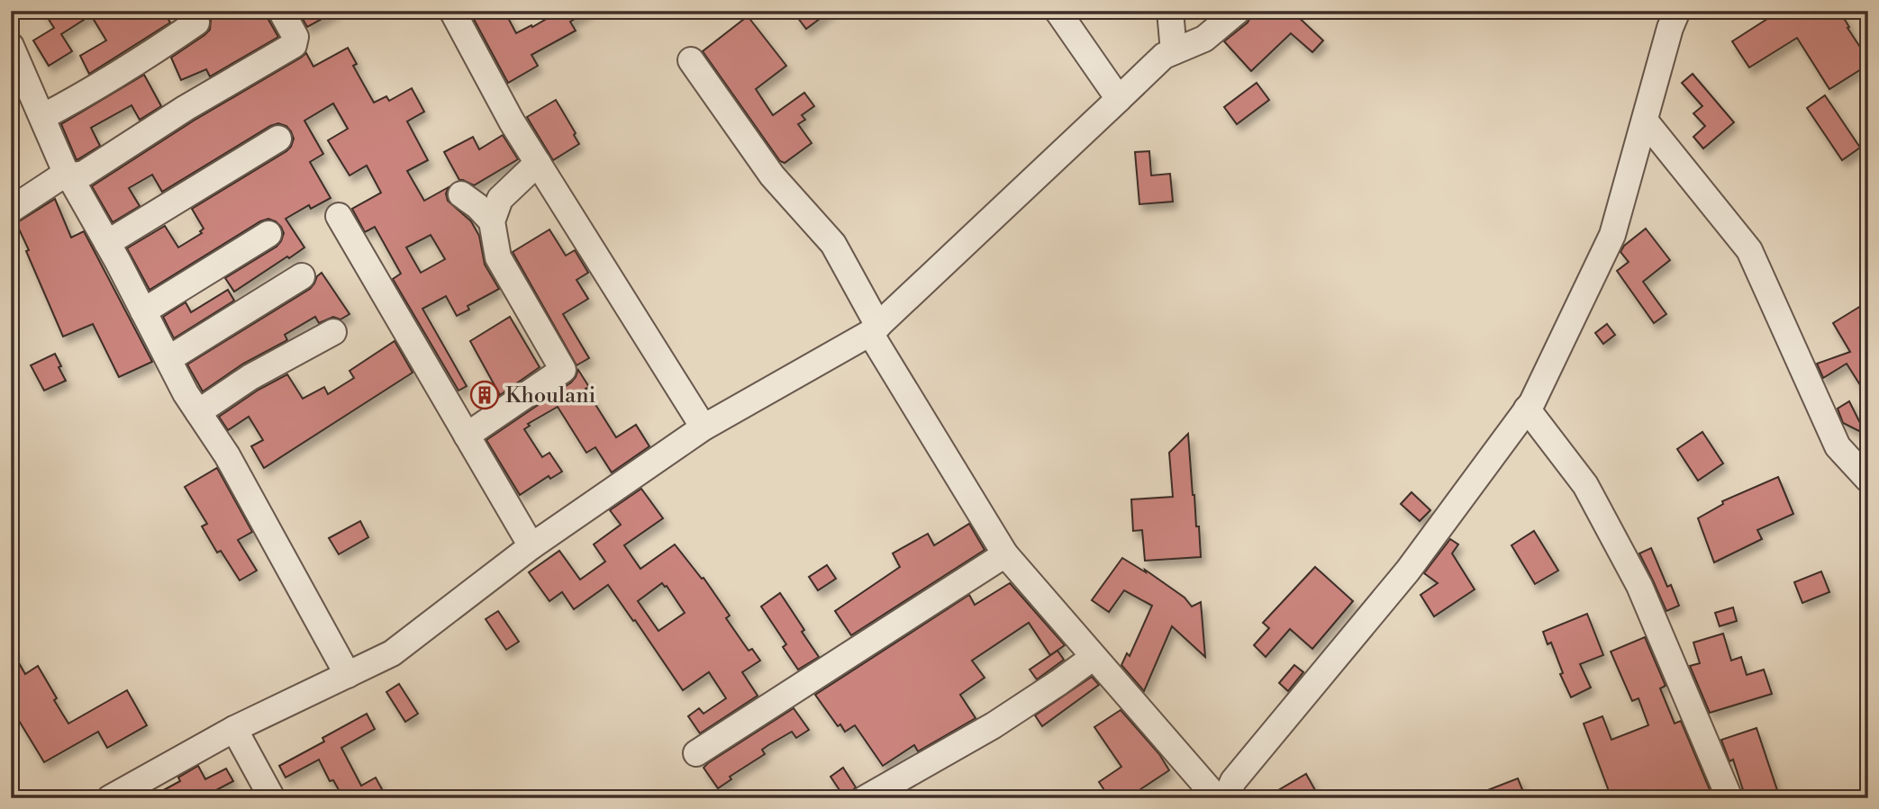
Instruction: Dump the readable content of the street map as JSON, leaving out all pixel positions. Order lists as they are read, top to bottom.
{
  "places": {
    "building": ["Khoulani"]
  }
}
